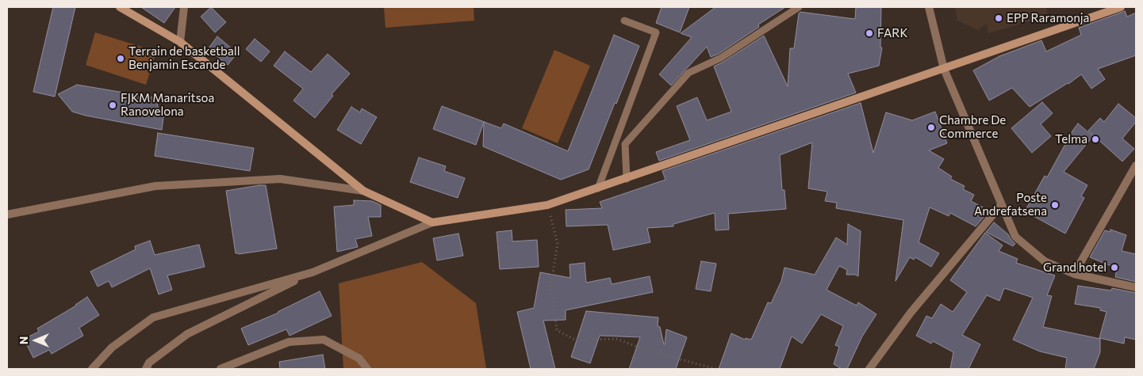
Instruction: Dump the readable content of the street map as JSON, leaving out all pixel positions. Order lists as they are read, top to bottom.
{
  "places": [
    "EPP Raramonja",
    "FARK",
    "Terrain de basketball Benjamin Escande",
    "FJKM Manaritsoa Ranovelona",
    "Chambre De Commerce",
    "Telma",
    "Poste Andrefatsena",
    "Grand hotel"
  ],
  "north": "left"
}
